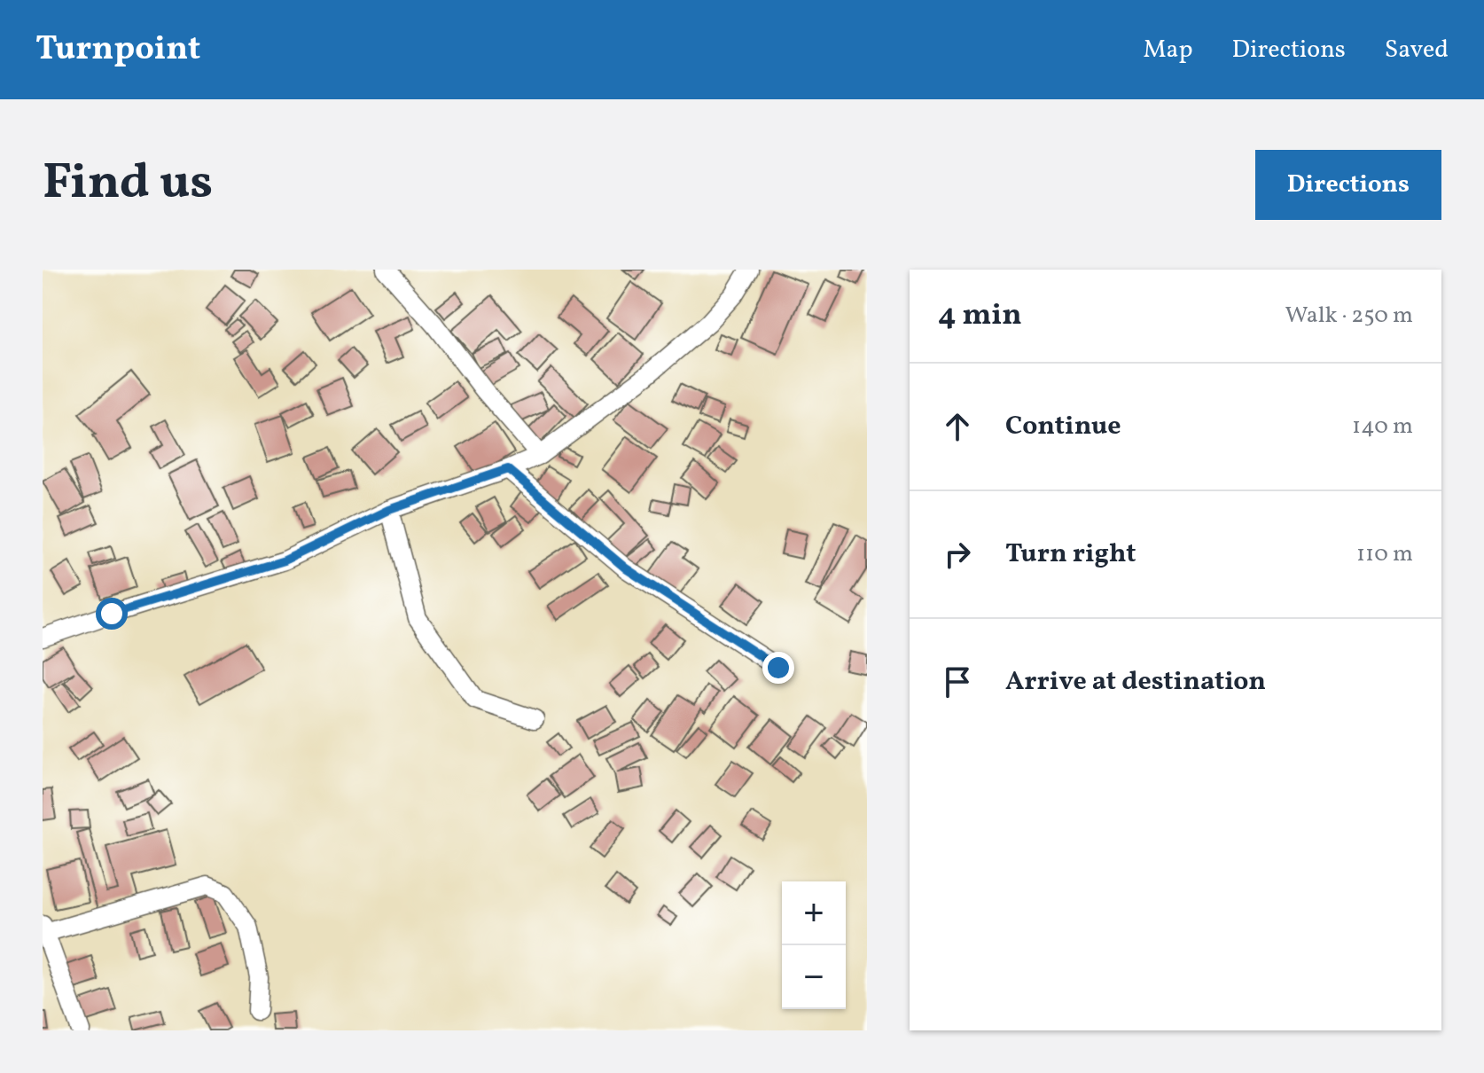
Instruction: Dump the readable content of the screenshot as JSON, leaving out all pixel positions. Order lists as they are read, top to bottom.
{
  "page": {
    "header": "Turnpoint",
    "nav": ["Map", "Directions", "Saved"],
    "title": "Find us",
    "buttons": "Directions",
    "heading": ["4 min", "Walk · 250 m"],
    "list": [
      ["Continue", "140 m"],
      ["Turn right", "110 m"],
      "Arrive at destination"
    ],
    "map_buttons": ["+", "−"]
  }
}
